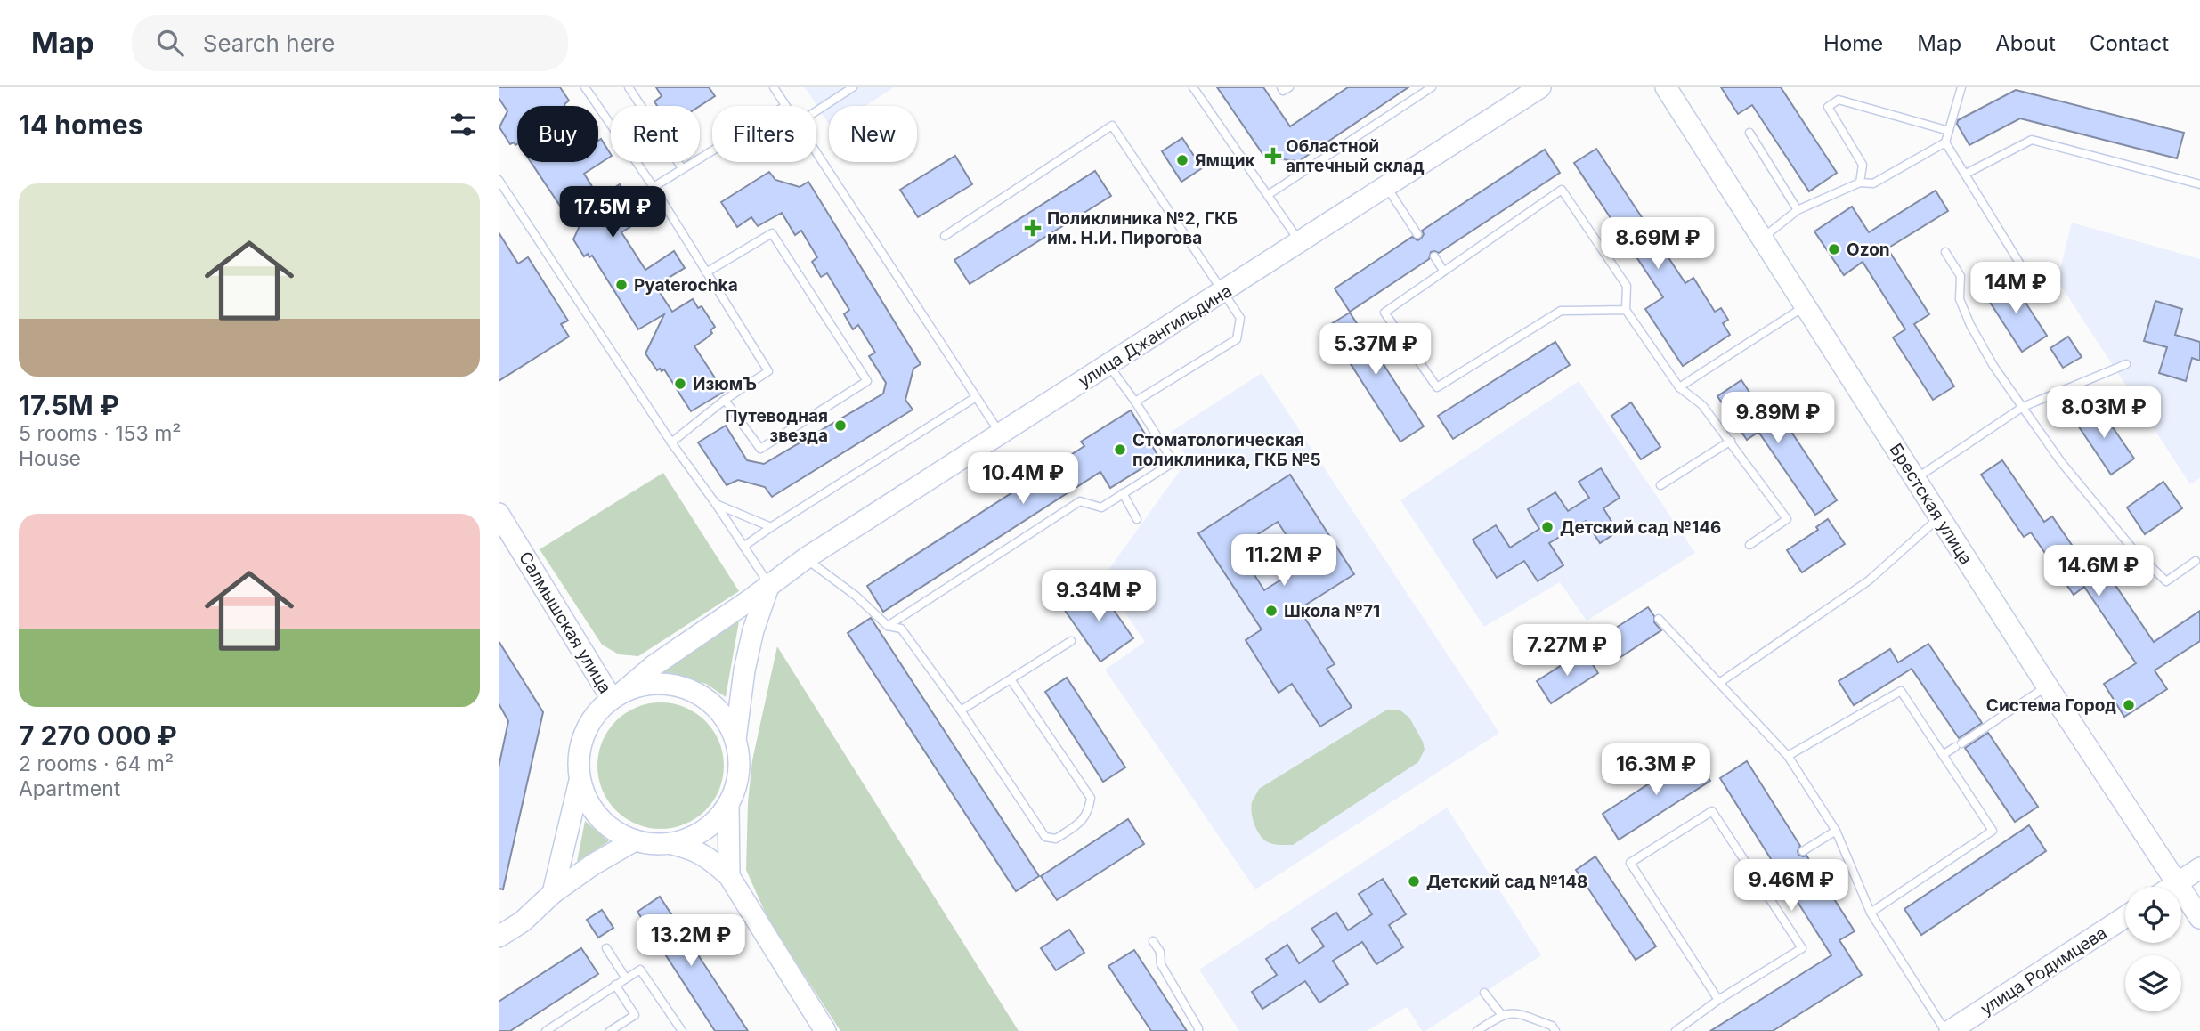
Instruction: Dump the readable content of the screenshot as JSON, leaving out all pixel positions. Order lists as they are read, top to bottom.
{
  "streets": {
    "main road": [
      "улица Джангильдина",
      "Брестская улица",
      "Салмышская улица",
      "улица Родимцева"
    ]
  },
  "crossings": [
    ["улица Джангильдина", "Салмышская улица"]
  ],
  "places": {
    "health": ["Областной аптечный склад", "Поликлиника №2, ГКБ им. Н.И. Пирогова"],
    "other": [
      "Ямщик",
      "Ozon",
      "Pyaterochka",
      "ИзюмЪ",
      "Путеводная звезда",
      "Стоматологическая поликлиника, ГКБ №5",
      "Детский сад №146",
      "Школа №71",
      "Система Город",
      "Детский сад №148"
    ]
  },
  "page": {
    "header": "Map",
    "search": "Search here",
    "nav": [
      "Home",
      "Map",
      "About",
      "Contact"
    ],
    "heading": "14 homes",
    "chip": [
      "Buy",
      "Rent",
      "Filters",
      "New"
    ],
    "list": [
      {
        "name": "17.5M ₽",
        "note": "5 rooms · 153 m² · House"
      },
      {
        "name": "7 270 000 ₽",
        "note": "2 rooms · 64 m² · Apartment"
      }
    ],
    "price": [
      "17.5M ₽",
      "8.69M ₽",
      "14M ₽",
      "5.37M ₽",
      "8.03M ₽",
      "9.89M ₽",
      "10.4M ₽",
      "11.2M ₽",
      "14.6M ₽",
      "9.34M ₽",
      "7.27M ₽",
      "16.3M ₽",
      "9.46M ₽",
      "13.2M ₽"
    ]
  }
}
